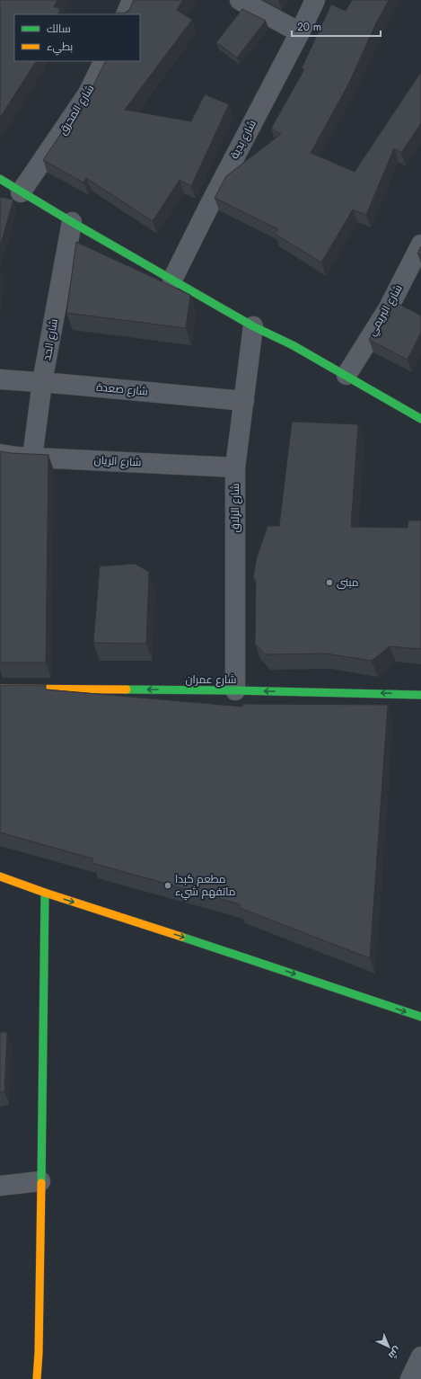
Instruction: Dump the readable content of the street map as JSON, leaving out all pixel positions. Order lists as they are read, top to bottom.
{
  "streets": {
    "street": [
      "شارع المحرق",
      "شارع بدية",
      "شارع البريمي",
      "شارع الحد",
      "شارع صعدة",
      "شارع الريان",
      "شارع الزلاق",
      "شارع عمران"
    ]
  },
  "crossings": [
    ["شارع الحد", "شارع صعدة"],
    ["شارع الحد", "شارع الريان"],
    ["شارع صعدة", "شارع الزلاق"],
    ["شارع الريان", "شارع الزلاق"],
    ["شارع الزلاق", "شارع عمران"]
  ],
  "one_way": ["شارع عمران"],
  "places": ["مبنى", "مطعم كبدا ماتفهم شيء"],
  "legend": ["سالك", "بطيء"],
  "scale_bar": "20 m",
  "north": "bottom right"
}
